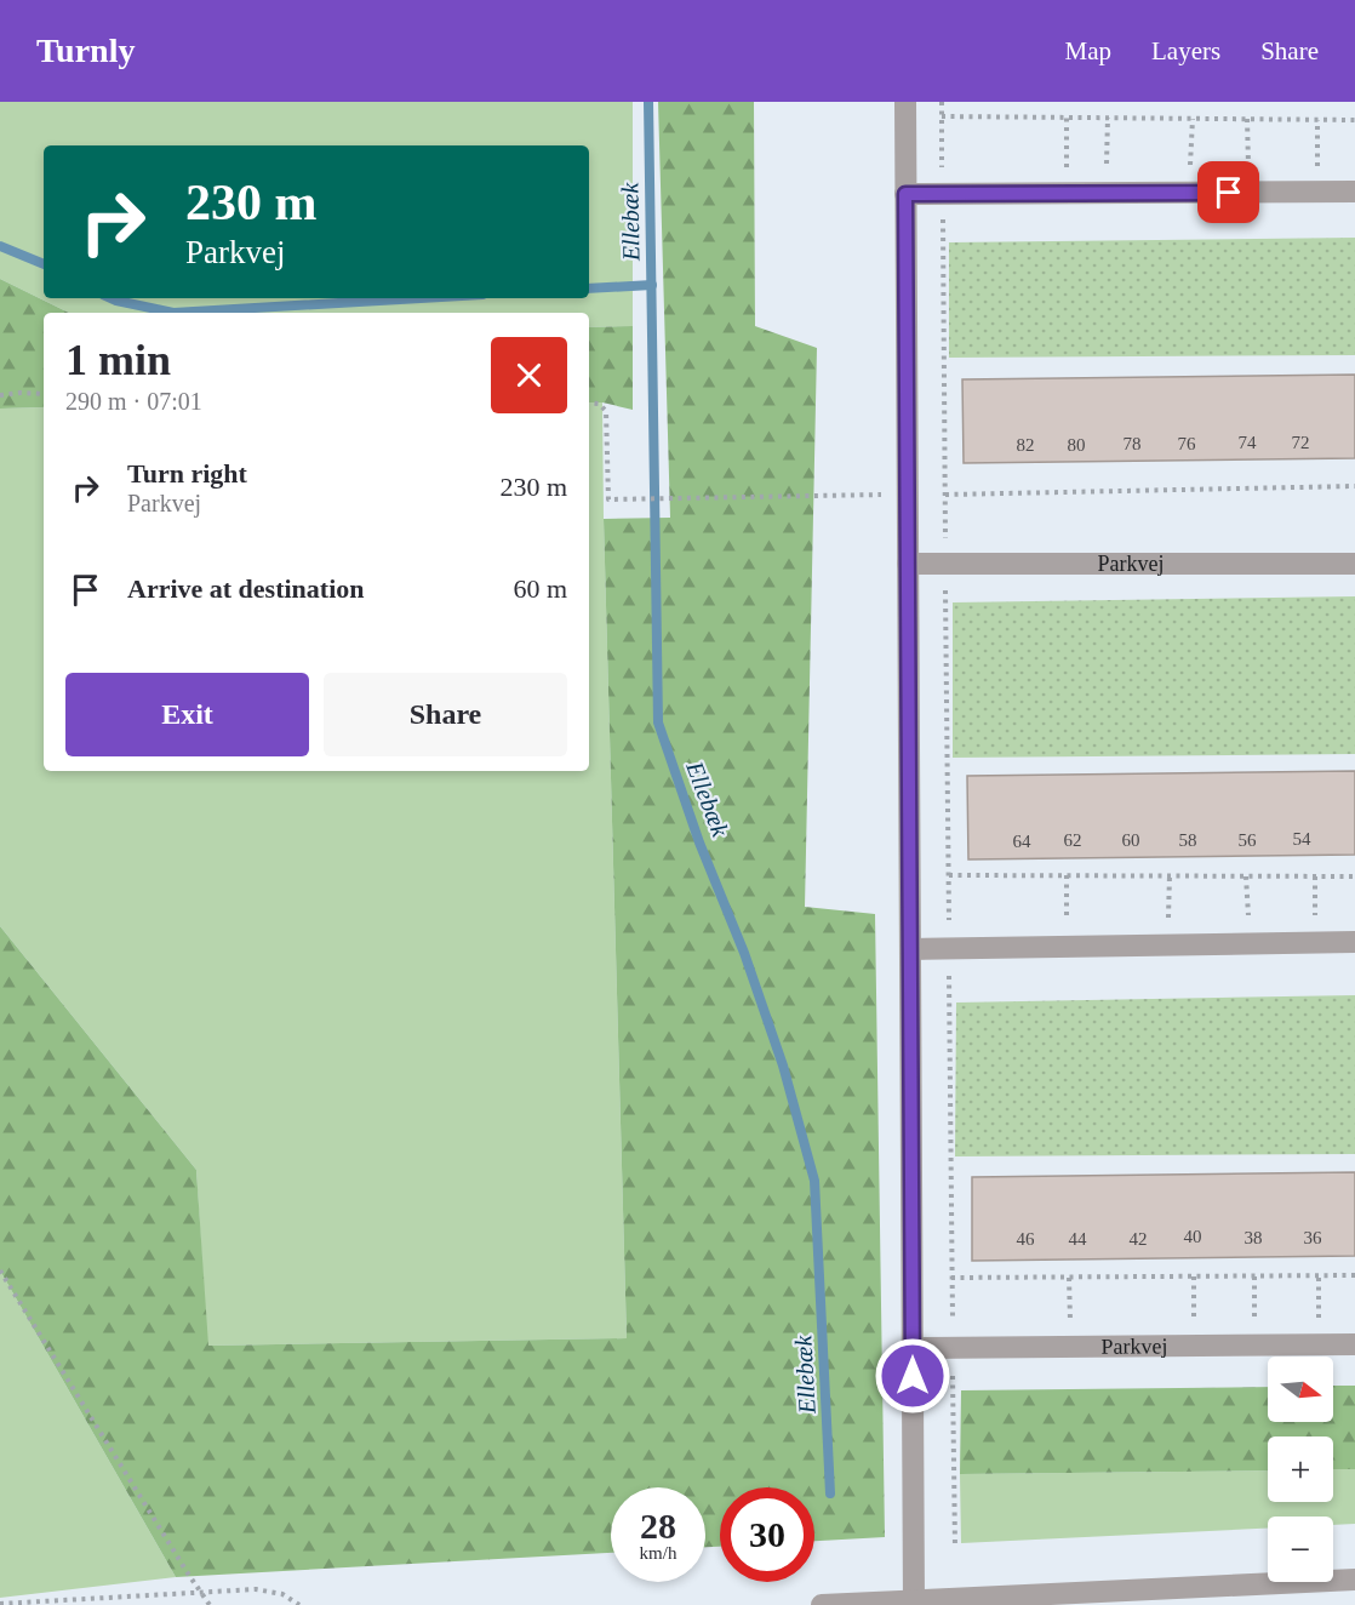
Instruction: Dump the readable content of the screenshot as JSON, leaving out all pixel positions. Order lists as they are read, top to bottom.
{
  "streets": {
    "street": ["Parkvej"]
  },
  "water": ["Ellebæk"],
  "house_numbers": [
    "74",
    "72",
    "78",
    "76",
    "82",
    "80",
    "54",
    "62",
    "60",
    "58",
    "56",
    "64",
    "40",
    "38",
    "36",
    "46",
    "44",
    "42"
  ],
  "north": "right",
  "page": {
    "header": "Turnly",
    "nav": ["Map", "Layers", "Share"],
    "turn": ["230 m", "Parkvej"],
    "heading": ["1 min", "290 m · 07:01"],
    "list": [
      {
        "name": "Turn right",
        "note": "Parkvej",
        "value": "230 m"
      },
      {
        "name": "Arrive at destination",
        "value": "60 m"
      }
    ],
    "buttons": ["Exit", "Share"],
    "map_buttons": ["+", "−"],
    "speed": "28 km/h",
    "limit": "30"
  }
}
